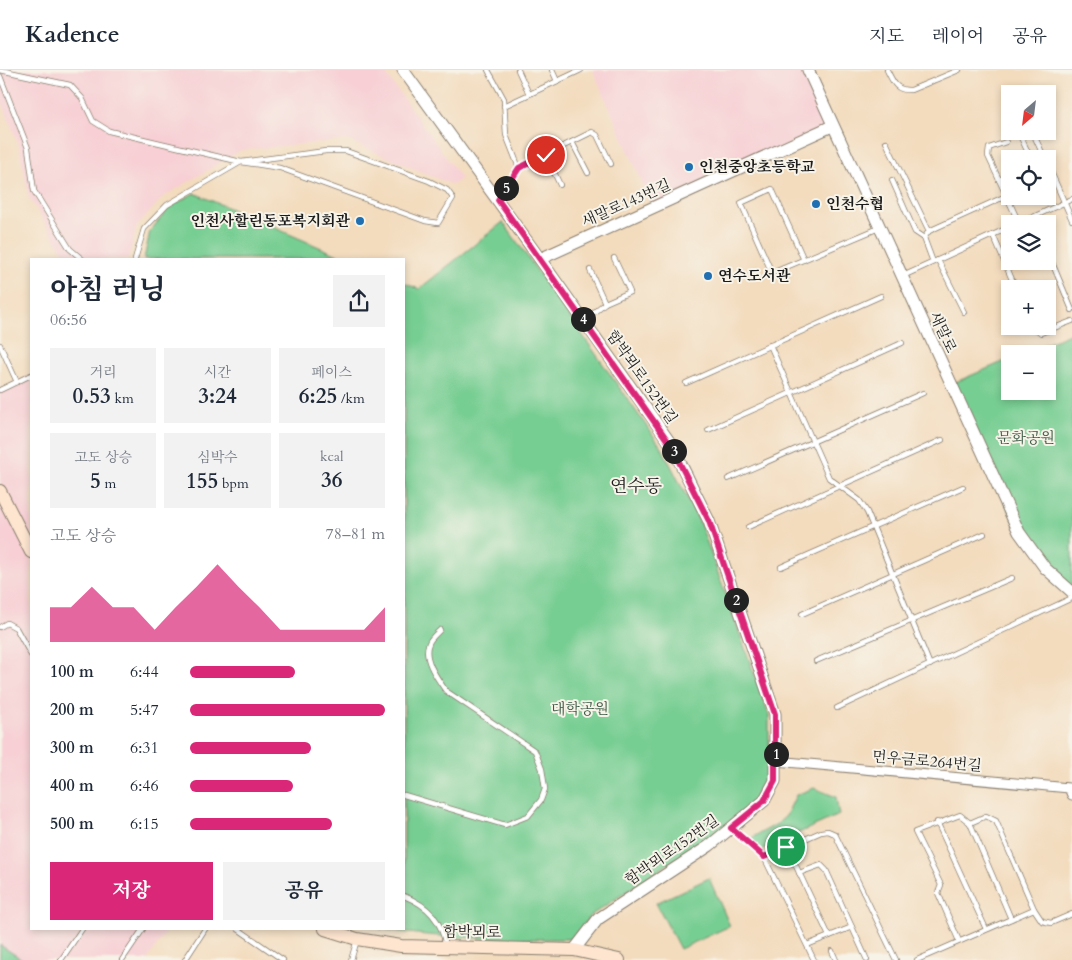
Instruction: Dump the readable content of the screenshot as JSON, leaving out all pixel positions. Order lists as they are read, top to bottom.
{
  "streets": {
    "main road": ["함박뫼로"],
    "street": [
      "새말로143번길",
      "새말로",
      "함박뫼로152번길",
      "먼우금로264번길"
    ]
  },
  "crossings": [
    ["새말로143번길", "새말로"],
    ["새말로143번길", "함박뫼로152번길"],
    ["함박뫼로152번길", "먼우금로264번길"],
    ["함박뫼로152번길", "함박뫼로"]
  ],
  "districts": ["연수동"],
  "parks": ["문화공원", "대학공원"],
  "places": [
    "인천중앙초등학교",
    "인천수협",
    "인천사할린동포복지회관",
    "연수도서관"
  ],
  "north": "bottom left",
  "page": {
    "header": "Kadence",
    "nav": ["지도", "레이어", "공유"],
    "map_buttons": ["+", "−"],
    "pins": [
      "5",
      "4",
      "3",
      "2",
      "1"
    ],
    "heading": ["아침 러닝", "06:56"],
    "stats": [
      ["거리", "0.53 km"],
      ["시간", "3:24"],
      ["페이스", "6:25 /km"],
      ["고도 상승", "5 m"],
      ["심박수", "155 bpm"],
      ["kcal", "36"]
    ],
    "chart": ["고도 상승", "78–81 m"],
    "list": [
      {
        "name": "100 m",
        "note": "6:44"
      },
      {
        "name": "200 m",
        "note": "5:47"
      },
      {
        "name": "300 m",
        "note": "6:31"
      },
      {
        "name": "400 m",
        "note": "6:46"
      },
      {
        "name": "500 m",
        "note": "6:15"
      }
    ],
    "buttons": ["저장", "공유"]
  }
}
